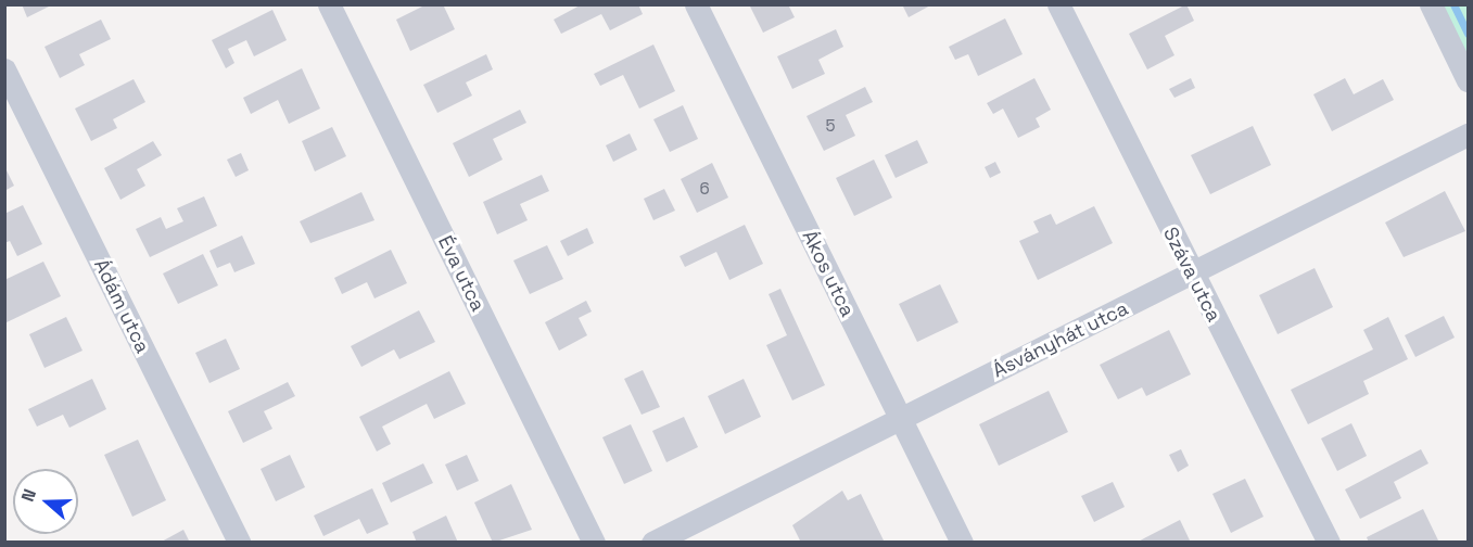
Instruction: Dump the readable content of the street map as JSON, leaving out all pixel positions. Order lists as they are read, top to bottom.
{
  "streets": {
    "street": [
      "Éva utca",
      "Ákos utca",
      "Száva utca",
      "Ádám utca",
      "Ásványhát utca"
    ]
  },
  "crossings": [
    ["Ákos utca", "Ásványhát utca"],
    ["Száva utca", "Ásványhát utca"]
  ],
  "house_numbers": ["5", "6"],
  "north": "left"
}
